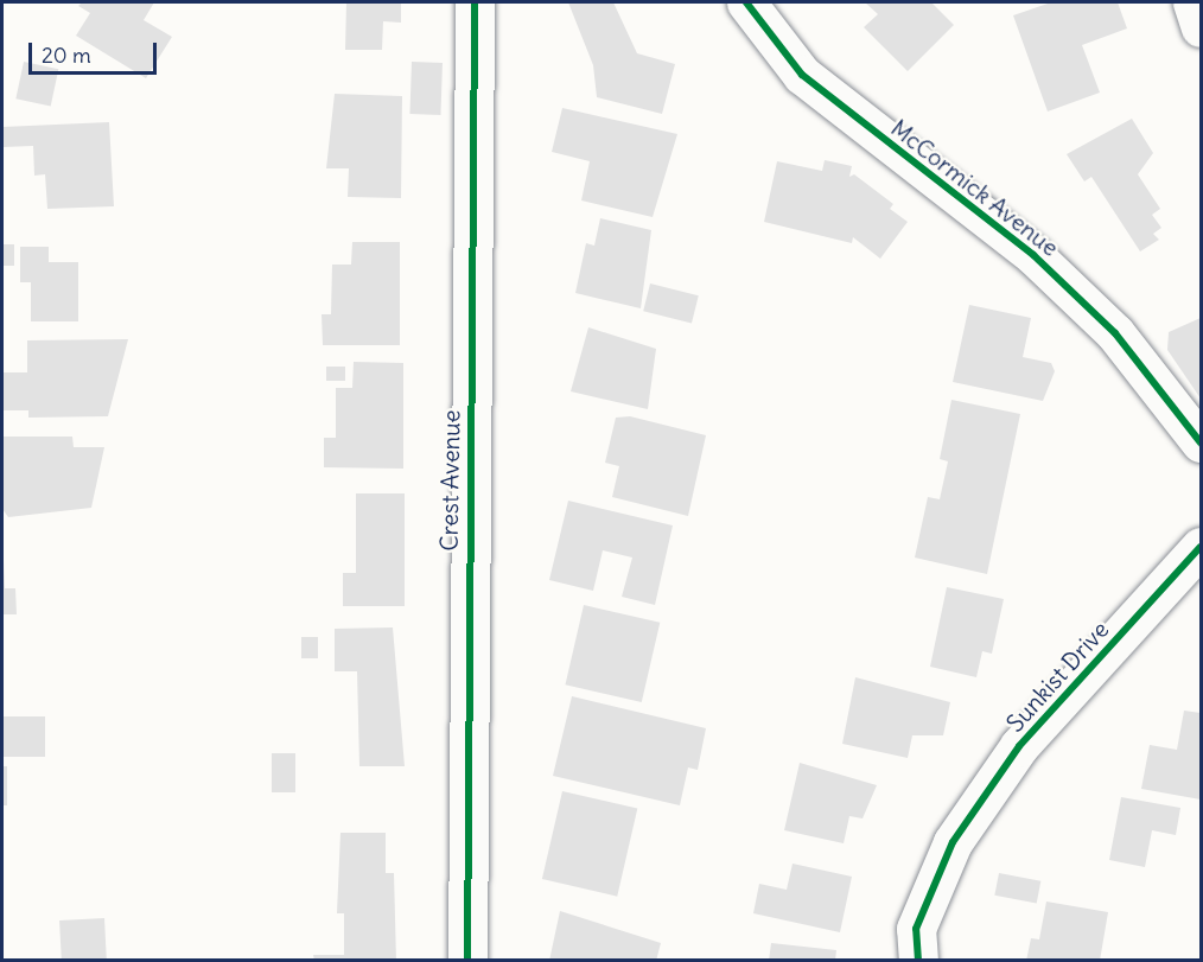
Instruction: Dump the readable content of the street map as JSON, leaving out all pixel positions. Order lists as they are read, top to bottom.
{
  "streets": {
    "street": ["McCormick Avenue", "Crest Avenue", "Sunkist Drive"]
  },
  "scale_bar": "20 m"
}
